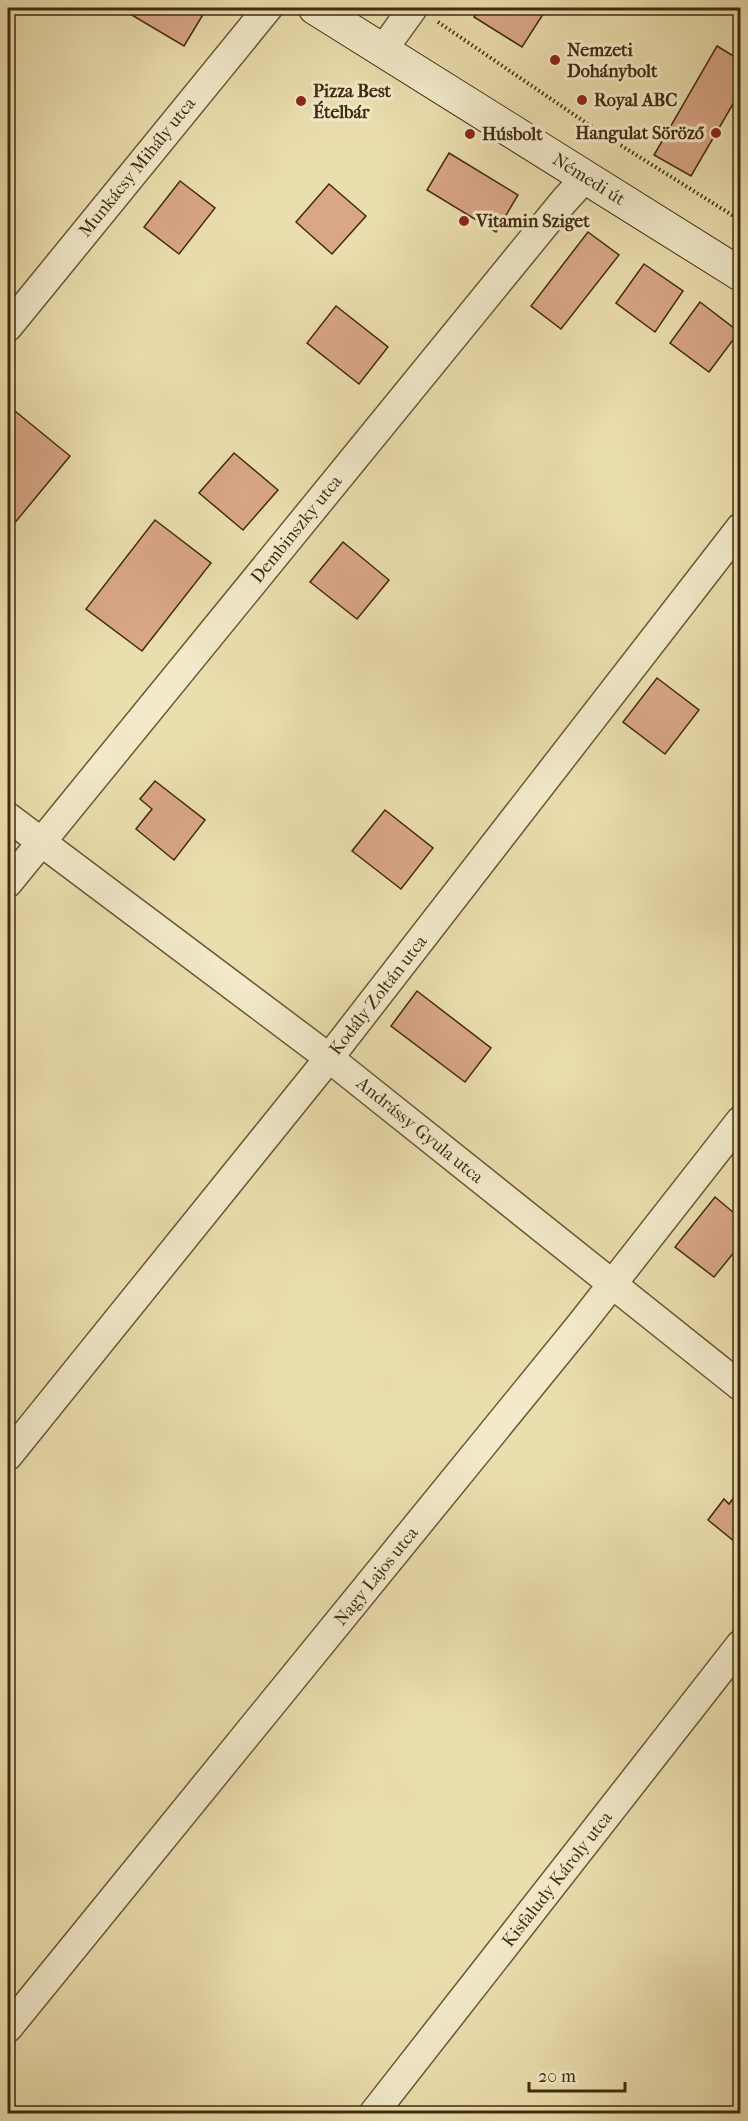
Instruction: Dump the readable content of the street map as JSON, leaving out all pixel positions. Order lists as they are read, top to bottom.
{
  "streets": {
    "main road": ["Némedi út"],
    "street": [
      "Munkácsy Mihály utca",
      "Dembinszky utca",
      "Kodály Zoltán utca",
      "Andrássy Gyula utca",
      "Nagy Lajos utca",
      "Kisfaludy Károly utca"
    ]
  },
  "crossings": [
    ["Némedi út", "Dembinszky utca"],
    ["Dembinszky utca", "Andrássy Gyula utca"],
    ["Kodály Zoltán utca", "Andrássy Gyula utca"],
    ["Andrássy Gyula utca", "Nagy Lajos utca"]
  ],
  "places": [
    "Nemzeti Dohánybolt",
    "Royal ABC",
    "Pizza Best Ételbár",
    "Hangulat Söröző",
    "Húsbolt",
    "Vitamin Sziget"
  ],
  "scale_bar": "20 m"
}
